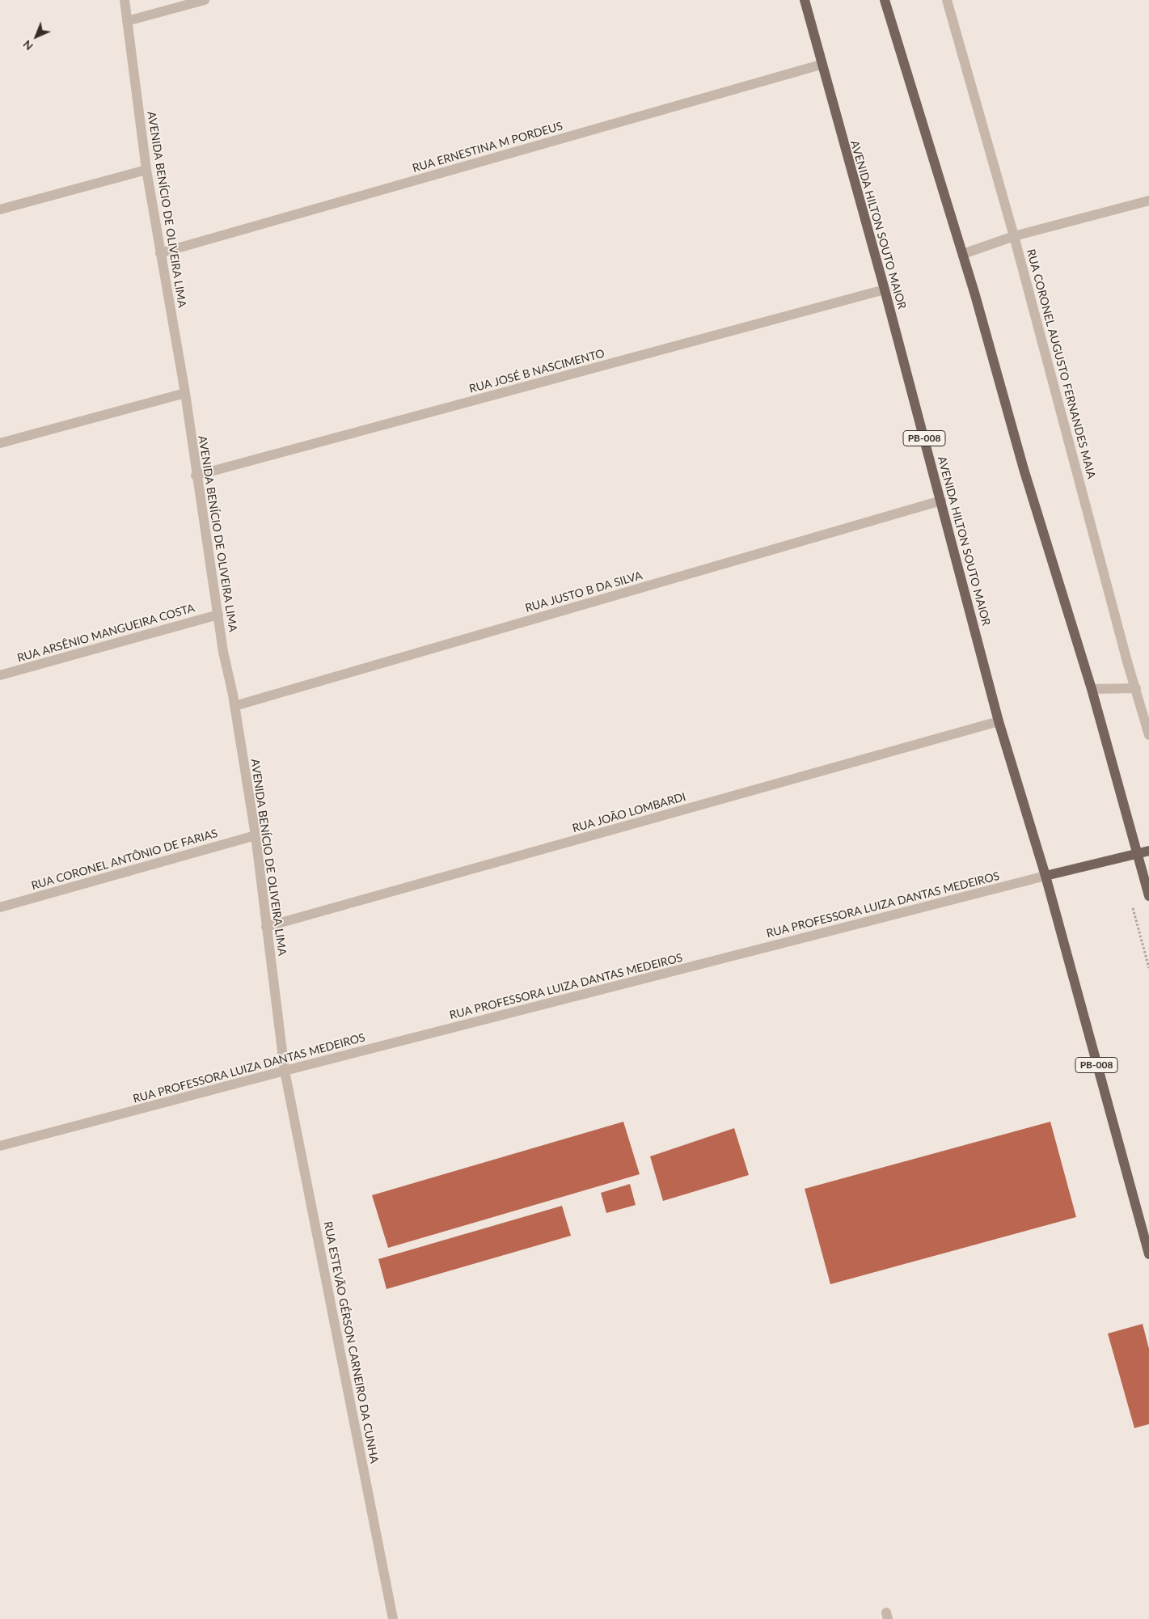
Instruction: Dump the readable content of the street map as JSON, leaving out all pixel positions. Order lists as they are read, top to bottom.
{
  "streets": {
    "main road": ["AVENIDA HILTON SOUTO MAIOR", "PB-008", "RUA PROFESSORA LUIZA DANTAS MEDEIROS"],
    "street": [
      "RUA ERNESTINA M PORDEUS",
      "AVENIDA BENÍCIO DE OLIVEIRA LIMA",
      "RUA CORONEL AUGUSTO FERNANDES MAIA",
      "RUA JOSÉ B NASCIMENTO",
      "RUA JUSTO B DA SILVA",
      "RUA ARSÊNIO MANGUEIRA COSTA",
      "RUA JOÃO LOMBARDI",
      "RUA CORONEL ANTÔNIO DE FARIAS",
      "RUA ESTEVÃO GÉRSON CARNEIRO DA CUNHA"
    ]
  },
  "crossings": [
    ["RUA ERNESTINA M PORDEUS", "AVENIDA BENÍCIO DE OLIVEIRA LIMA"],
    ["RUA ERNESTINA M PORDEUS", "AVENIDA HILTON SOUTO MAIOR"],
    ["AVENIDA BENÍCIO DE OLIVEIRA LIMA", "RUA JOSÉ B NASCIMENTO"],
    ["AVENIDA BENÍCIO DE OLIVEIRA LIMA", "RUA JUSTO B DA SILVA"],
    ["AVENIDA BENÍCIO DE OLIVEIRA LIMA", "RUA ARSÊNIO MANGUEIRA COSTA"],
    ["AVENIDA BENÍCIO DE OLIVEIRA LIMA", "RUA JOÃO LOMBARDI"],
    ["AVENIDA BENÍCIO DE OLIVEIRA LIMA", "RUA CORONEL ANTÔNIO DE FARIAS"],
    ["AVENIDA BENÍCIO DE OLIVEIRA LIMA", "RUA PROFESSORA LUIZA DANTAS MEDEIROS"],
    ["AVENIDA BENÍCIO DE OLIVEIRA LIMA", "RUA ESTEVÃO GÉRSON CARNEIRO DA CUNHA"],
    ["AVENIDA HILTON SOUTO MAIOR", "RUA JOSÉ B NASCIMENTO"],
    ["AVENIDA HILTON SOUTO MAIOR", "PB-008"],
    ["AVENIDA HILTON SOUTO MAIOR", "RUA JUSTO B DA SILVA"],
    ["AVENIDA HILTON SOUTO MAIOR", "RUA JOÃO LOMBARDI"],
    ["AVENIDA HILTON SOUTO MAIOR", "RUA PROFESSORA LUIZA DANTAS MEDEIROS"],
    ["PB-008", "RUA PROFESSORA LUIZA DANTAS MEDEIROS"],
    ["RUA PROFESSORA LUIZA DANTAS MEDEIROS", "RUA ESTEVÃO GÉRSON CARNEIRO DA CUNHA"]
  ],
  "north": "bottom left"
}
